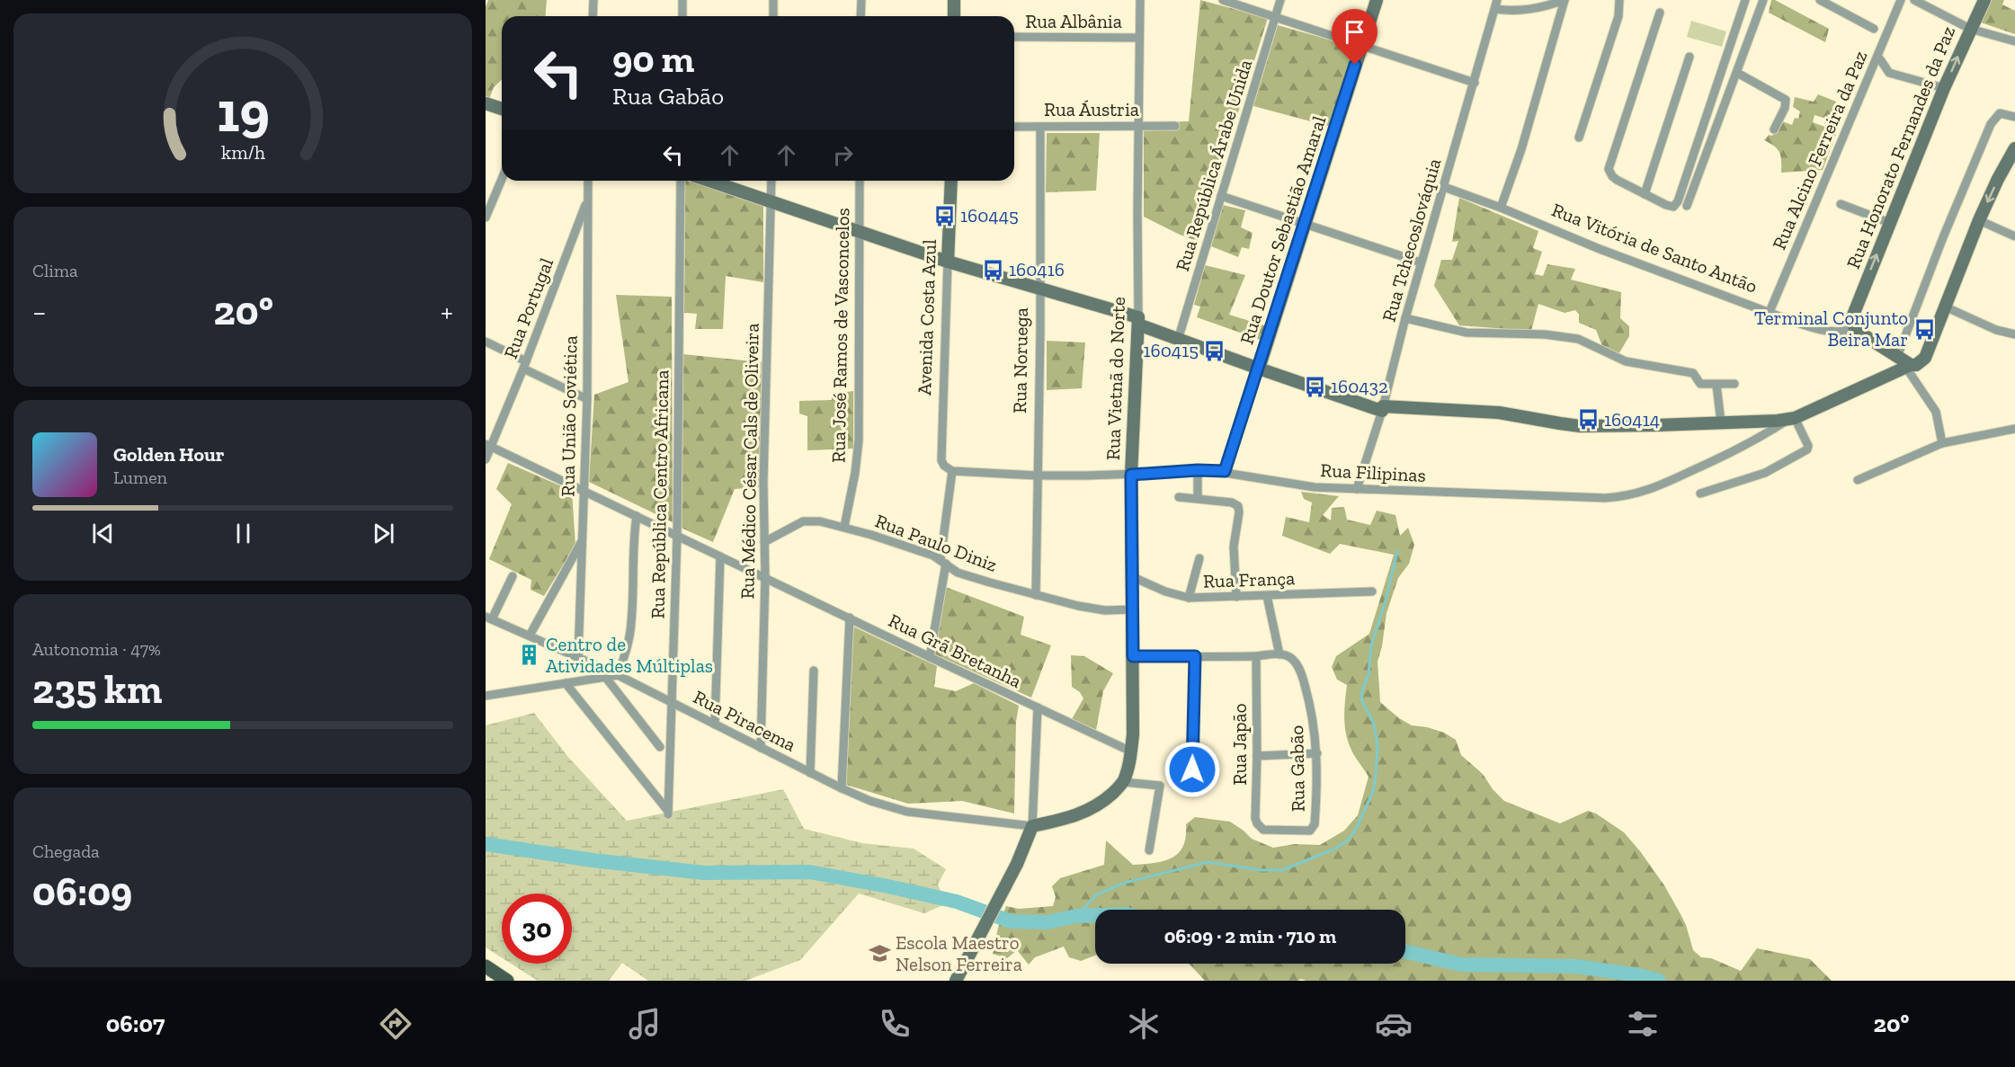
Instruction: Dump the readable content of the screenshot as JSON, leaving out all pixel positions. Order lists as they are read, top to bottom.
{
  "streets": {
    "street": [
      "Rua Albânia",
      "Rua Áustria",
      "Rua Honorato Fernandes da Paz",
      "Rua Alcino Ferreira da Paz",
      "Rua República Árabe Unida",
      "Rua Doutor Sebastião Amaral",
      "Rua Tchecoslováquia",
      "Rua Vitória de Santo Antão",
      "Rua Portugal",
      "Avenida Costa Azul",
      "Rua José Ramos de Vasconcelos",
      "Rua Noruega",
      "Rua Vietnã do Norte",
      "Rua União Soviética",
      "Rua Médico César Cals de Oliveira",
      "Rua Filipinas",
      "Rua República Centro Africana",
      "Rua Paulo Diniz",
      "Rua França",
      "Rua Grã Bretanha",
      "Rua Piracema",
      "Rua Japão",
      "Rua Gabão"
    ]
  },
  "crossings": [
    ["Rua Albânia", "Rua Vietnã do Norte"],
    ["Rua Áustria", "Rua Noruega"],
    ["Rua Áustria", "Rua Vietnã do Norte"],
    ["Rua Honorato Fernandes da Paz", "Rua Vitória de Santo Antão"],
    ["Rua Alcino Ferreira da Paz", "Rua Vitória de Santo Antão"],
    ["Rua Doutor Sebastião Amaral", "Rua Filipinas"],
    ["Rua Tchecoslováquia", "Rua Vitória de Santo Antão"],
    ["Rua Tchecoslováquia", "Rua Filipinas"],
    ["Rua Portugal", "Rua União Soviética"],
    ["Rua Portugal", "Rua Grã Bretanha"],
    ["Avenida Costa Azul", "Rua Filipinas"],
    ["Rua José Ramos de Vasconcelos", "Rua Paulo Diniz"],
    ["Rua Noruega", "Rua Filipinas"],
    ["Rua Noruega", "Rua Paulo Diniz"],
    ["Rua Vietnã do Norte", "Rua Filipinas"],
    ["Rua Vietnã do Norte", "Rua Paulo Diniz"],
    ["Rua Vietnã do Norte", "Rua França"],
    ["Rua Vietnã do Norte", "Rua Grã Bretanha"],
    ["Rua União Soviética", "Rua Grã Bretanha"],
    ["Rua União Soviética", "Rua Piracema"],
    ["Rua Médico César Cals de Oliveira", "Rua Paulo Diniz"],
    ["Rua Médico César Cals de Oliveira", "Rua Grã Bretanha"],
    ["Rua Médico César Cals de Oliveira", "Rua Piracema"],
    ["Rua República Centro Africana", "Rua Grã Bretanha"],
    ["Rua República Centro Africana", "Rua Piracema"],
    ["Rua Japão", "Rua Gabão"]
  ],
  "places": {
    "bus stop": [
      "160445",
      "160416",
      "Terminal Conjunto Beira Mar",
      "160415",
      "160432",
      "160414"
    ],
    "building": ["Centro de Atividades Múltiplas"],
    "school or university": ["Escola Maestro Nelson Ferreira"]
  },
  "page": {
    "turn": ["90 m", "Rua Gabão"],
    "tile": [
      "Clima",
      ["Autonomia · 47%", "235 km"],
      ["Chegada", "06:09"]
    ],
    "heat": ["−", "20°", "+"],
    "song": ["Golden Hour", "Lumen"],
    "limit": "30",
    "trip": "06:09 · 2 min · 710 m",
    "tabs": ["06:07", "20°"],
    "gauge": ["19", "km/h"]
  }
}
